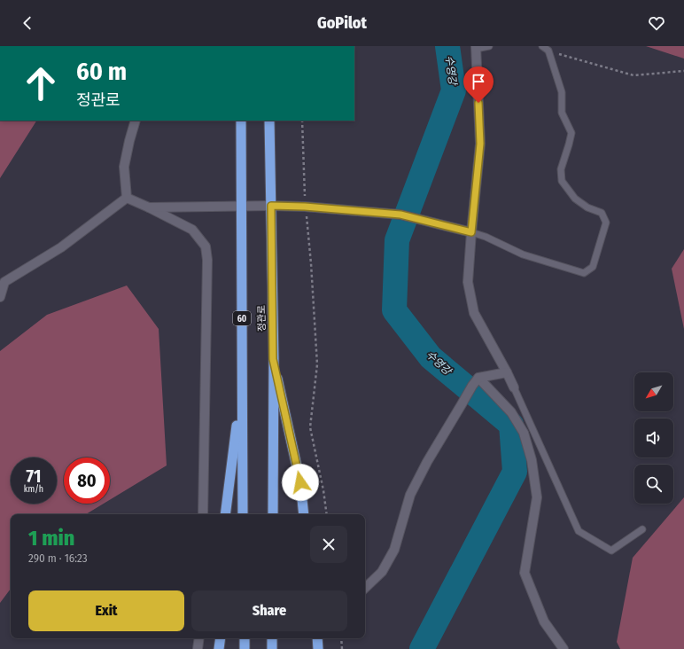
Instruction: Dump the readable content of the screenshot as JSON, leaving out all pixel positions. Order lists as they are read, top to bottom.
{
  "streets": {
    "highway": ["60", "정관로"]
  },
  "water": ["수영강"],
  "north": "bottom left",
  "page": {
    "header": "GoPilot",
    "turn": ["60 m", "정관로"],
    "speed": "71 km/h",
    "limit": "80",
    "heading": ["1 min", "290 m · 16:23"],
    "buttons": ["Exit", "Share"]
  }
}
